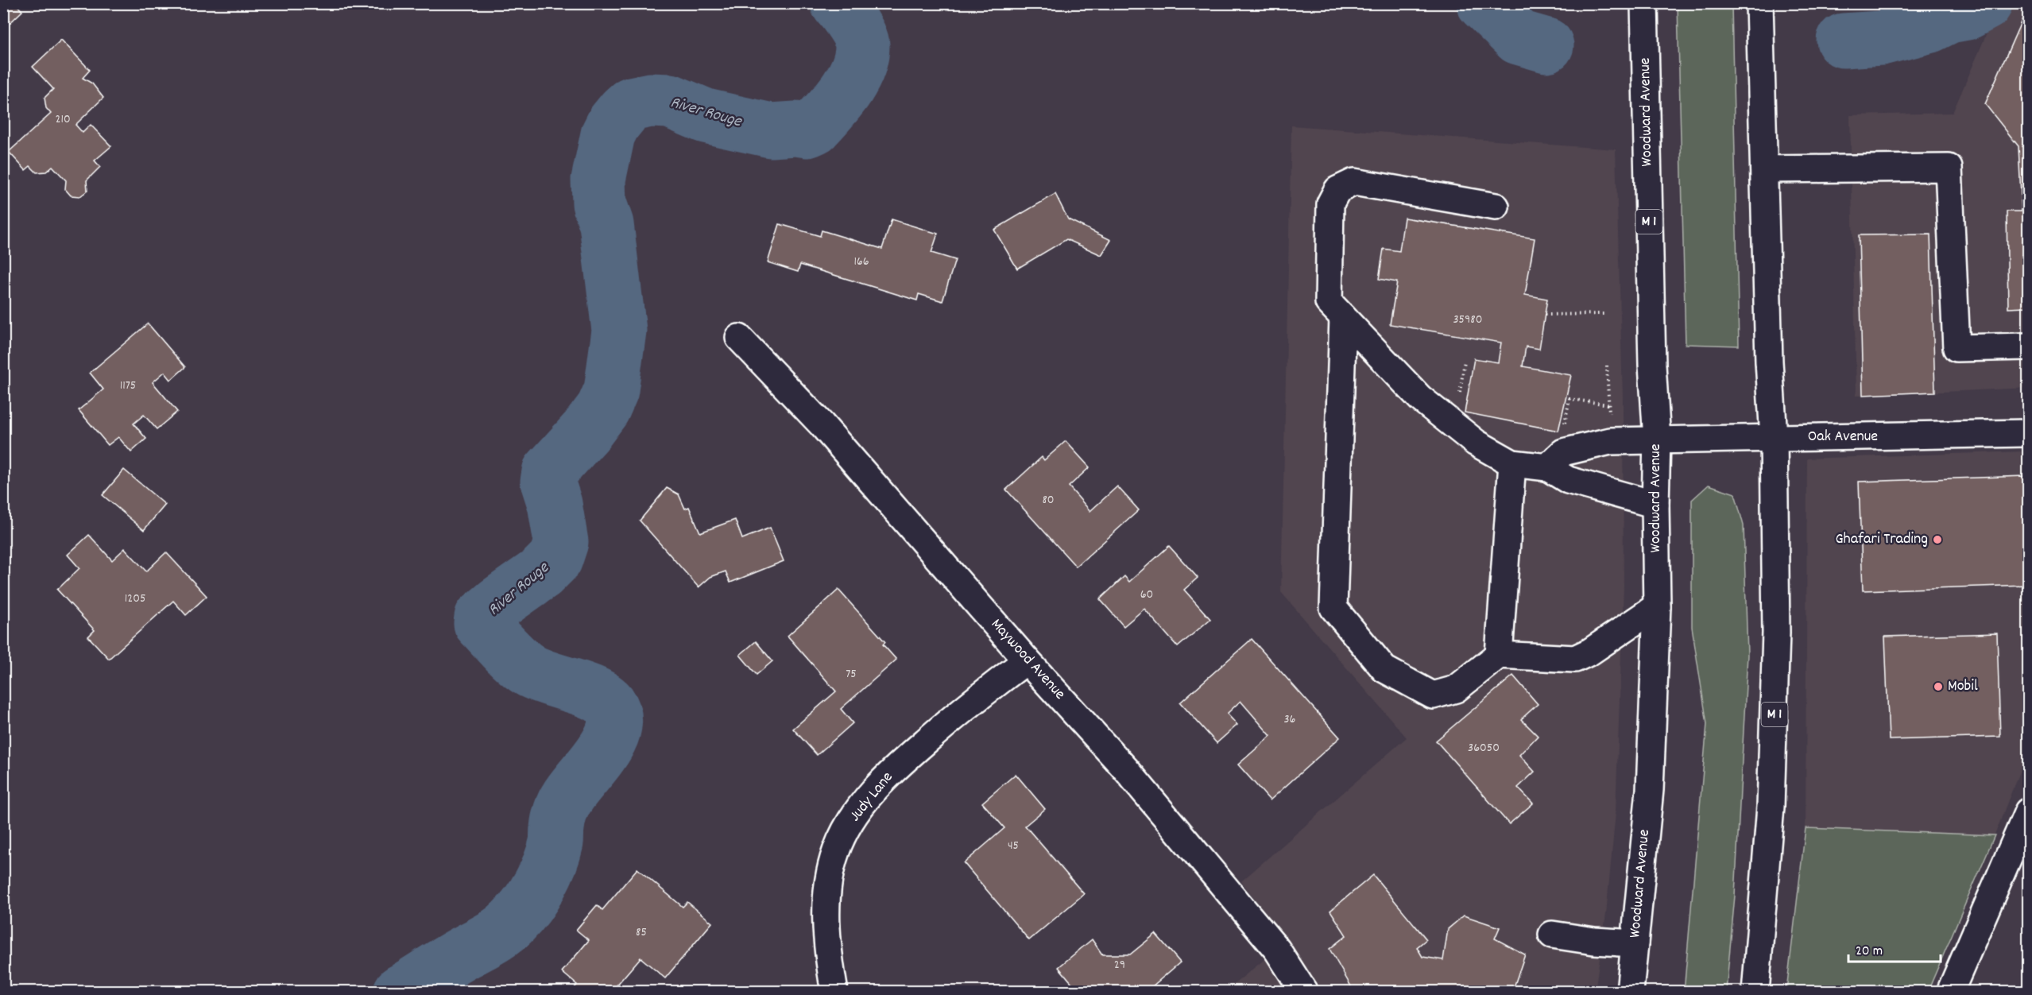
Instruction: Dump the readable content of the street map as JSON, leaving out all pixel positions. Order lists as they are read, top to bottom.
{
  "streets": {
    "main road": [
      "Woodward Avenue",
      "M 1",
      "Oak Avenue",
      "Maywood Avenue",
      "Judy Lane"
    ]
  },
  "crossings": [
    ["Woodward Avenue", "Oak Avenue"],
    ["M 1", "Oak Avenue"],
    ["Maywood Avenue", "Judy Lane"]
  ],
  "water": ["River Rouge"],
  "places": ["Ghafari Trading", "Mobil"],
  "house_numbers": [
    "210",
    "166",
    "35980",
    "1175",
    "80",
    "60",
    "1205",
    "75",
    "36",
    "36050",
    "45",
    "85",
    "29"
  ],
  "scale_bar": "20 m"
}
